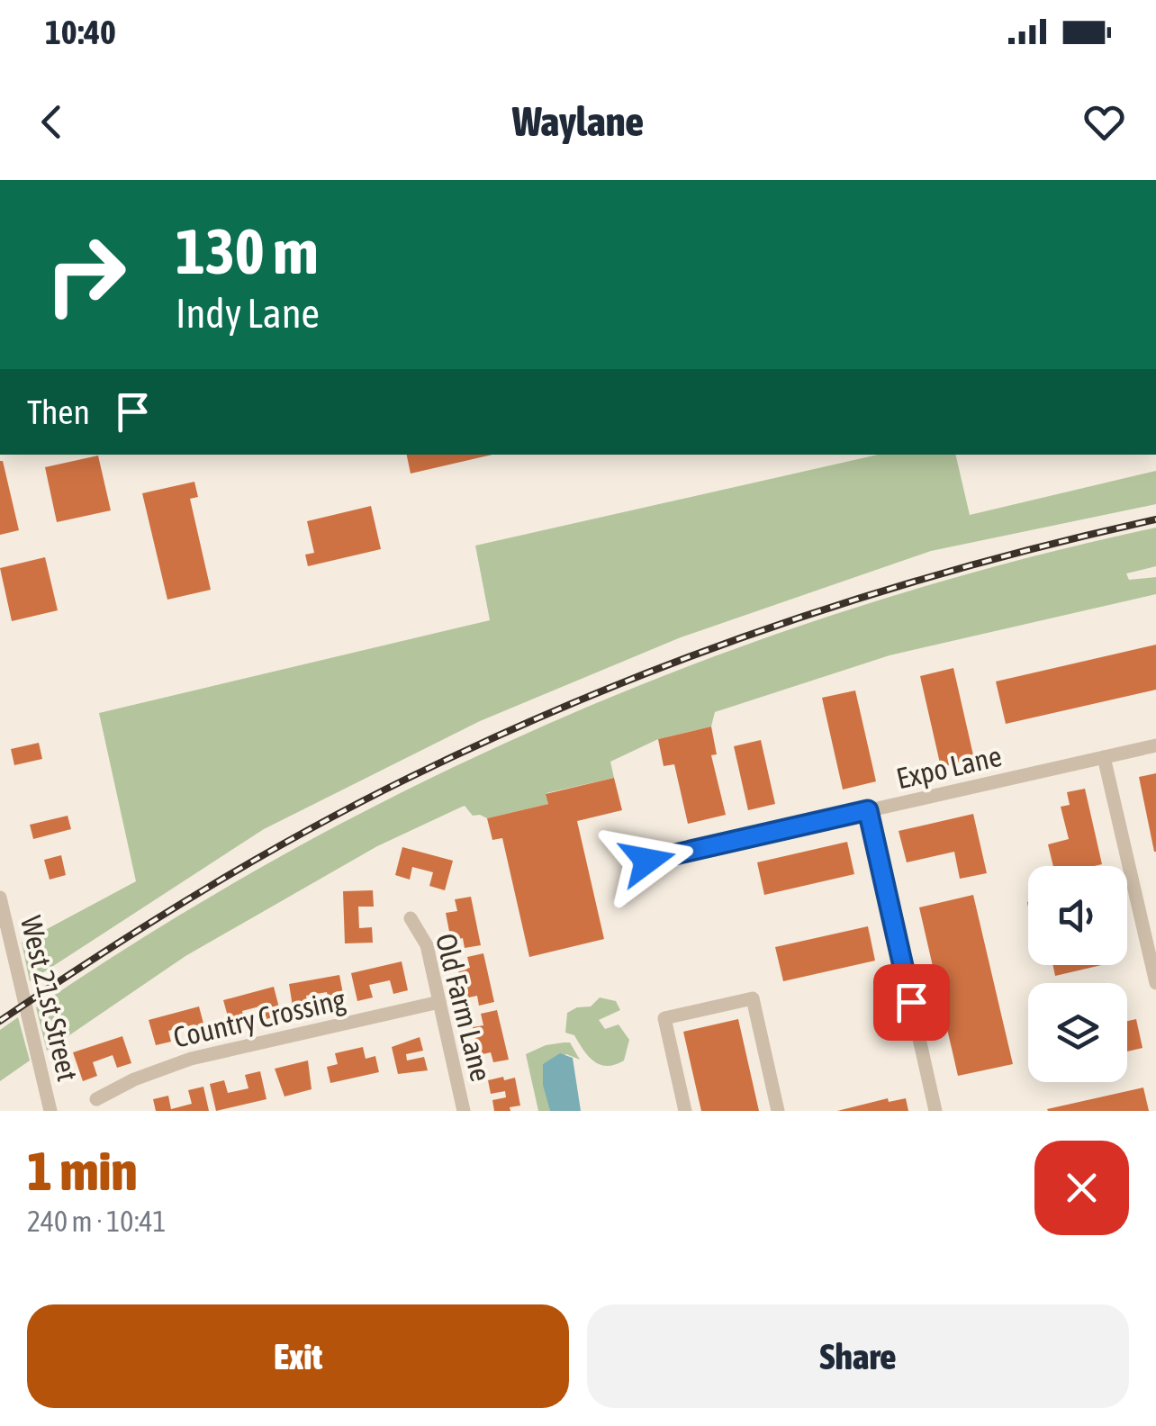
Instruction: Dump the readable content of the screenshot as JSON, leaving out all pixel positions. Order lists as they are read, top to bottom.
{
  "streets": {
    "street": [
      "Expo Lane",
      "West 21st Street",
      "Old Farm Lane",
      "Country Crossing"
    ]
  },
  "crossings": [
    ["Old Farm Lane", "Country Crossing"]
  ],
  "page": {
    "status": "10:40",
    "header": "Waylane",
    "turn": ["130 m", "Indy Lane"],
    "then": "Then",
    "heading": ["1 min", "240 m · 10:41"],
    "buttons": ["Exit", "Share"]
  }
}
